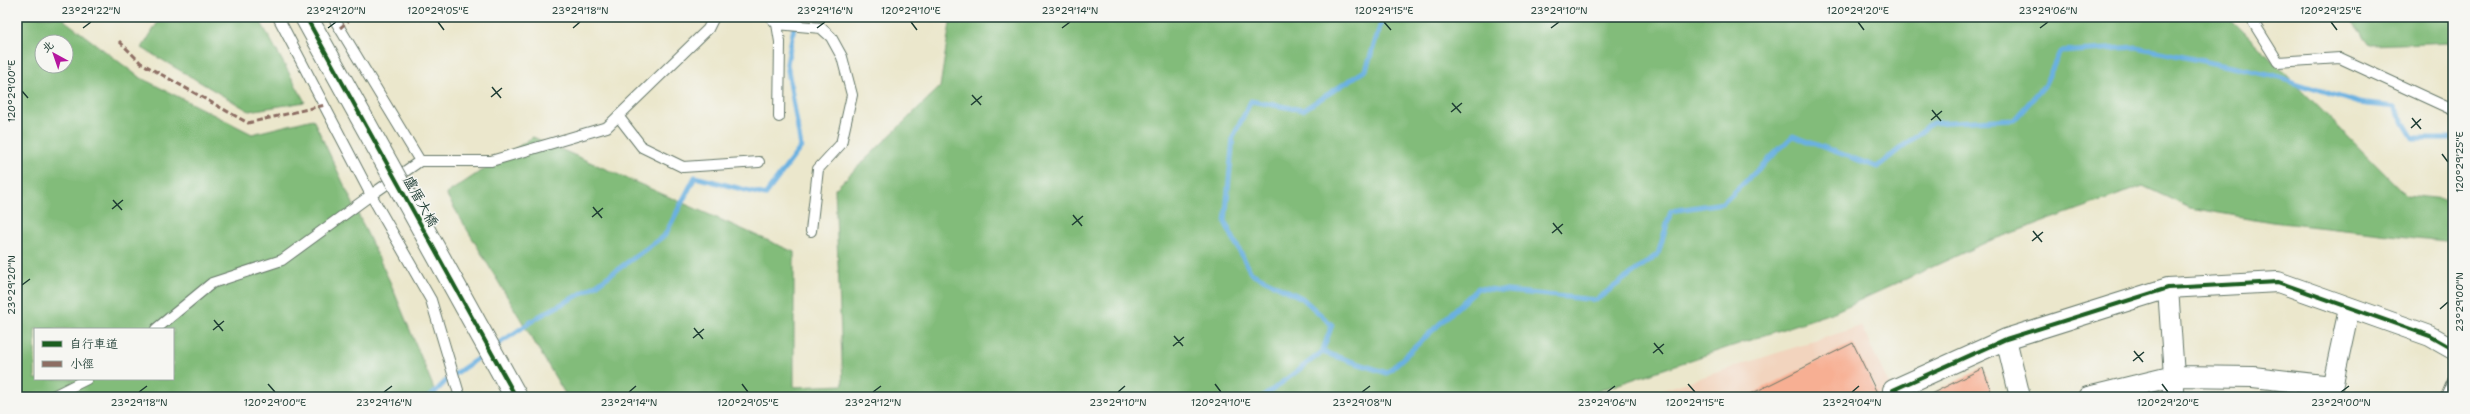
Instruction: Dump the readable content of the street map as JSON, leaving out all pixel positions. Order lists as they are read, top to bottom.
{
  "streets": {
    "street": ["盧厝大橋"]
  },
  "legend": ["自行車道", "小徑"],
  "north": "top left",
  "coordinates": [
    "23°29'22\"N",
    "23°29'20\"N",
    "120°29'05\"E",
    "23°29'18\"N",
    "23°29'16\"N",
    "120°29'10\"E",
    "23°29'14\"N",
    "120°29'15\"E",
    "23°29'10\"N",
    "120°29'20\"E",
    "23°29'06\"N",
    "120°29'25\"E",
    "120°29'00\"E",
    "23°29'00\"N",
    "23°29'12\"N",
    "23°29'08\"N",
    "23°29'04\"N"
  ]
}
